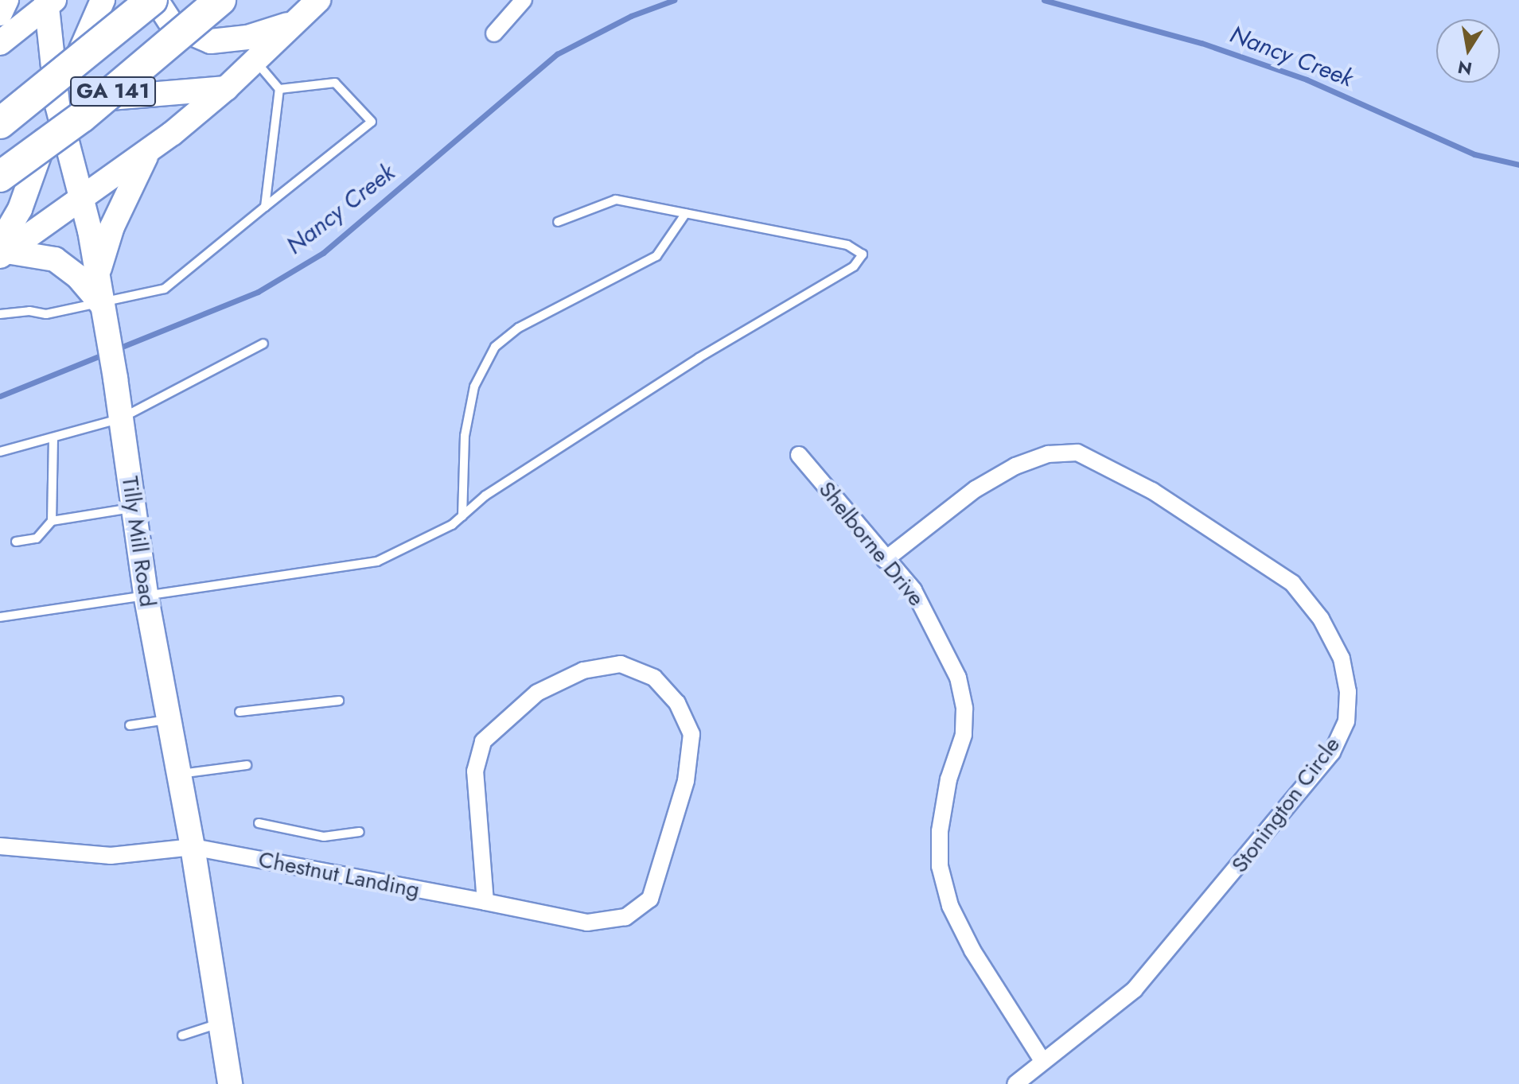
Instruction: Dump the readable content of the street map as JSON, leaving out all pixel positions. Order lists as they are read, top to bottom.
{
  "streets": {
    "highway": ["GA 141"],
    "main road": ["Tilly Mill Road"],
    "street": ["Shelborne Drive", "Stonington Circle", "Chestnut Landing"]
  },
  "crossings": [
    ["Tilly Mill Road", "Chestnut Landing"],
    ["Shelborne Drive", "Stonington Circle"]
  ],
  "water": ["Nancy Creek"],
  "north": "bottom"
}
